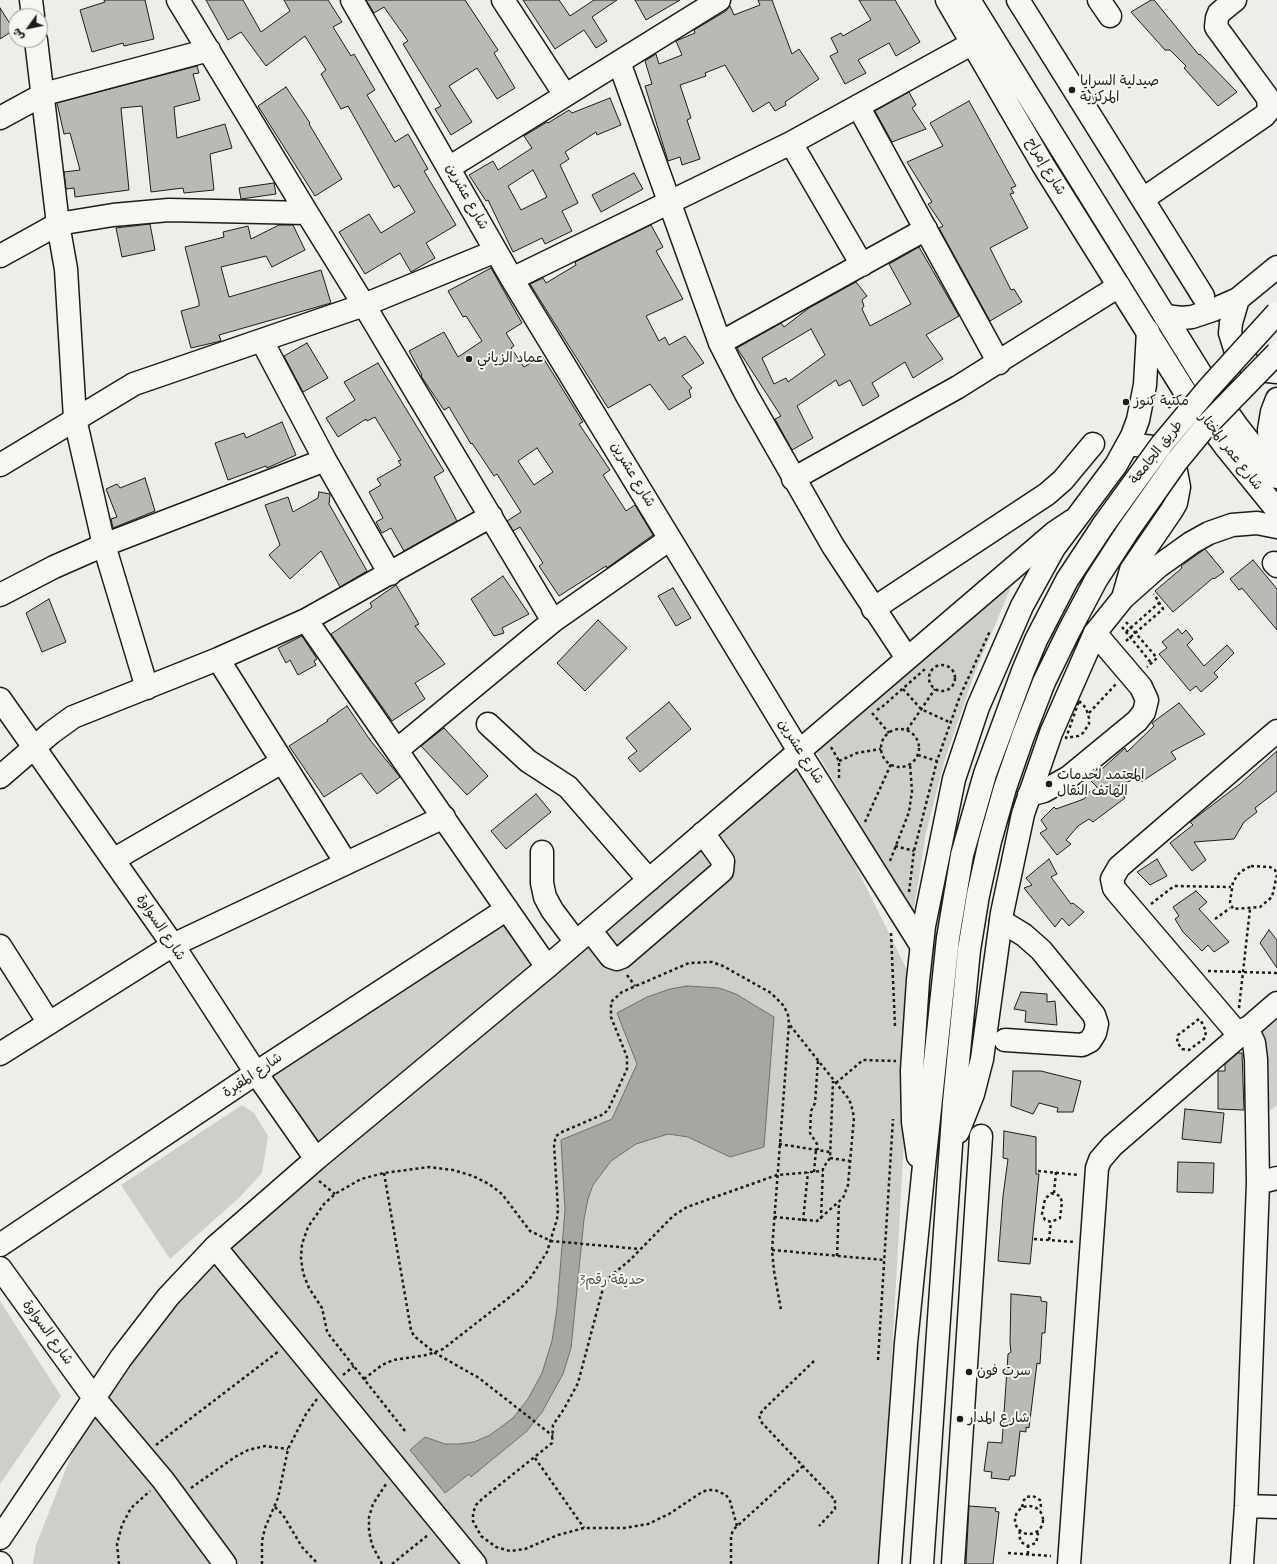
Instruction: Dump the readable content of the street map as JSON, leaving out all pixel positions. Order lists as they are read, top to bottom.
{
  "streets": {
    "main road": [
      "شارع إمراح",
      "شارع عشرين",
      "شارع عمر المختار",
      "طريق الجامعة",
      "شارع السواوة",
      "شارع المقبرة"
    ]
  },
  "crossings": [
    ["شارع إمراح", "شارع عمر المختار"],
    ["شارع السواوة", "شارع المقبرة"]
  ],
  "parks": ["حديقة رقم3"],
  "places": [
    "صيدلية السرايا المركزية",
    "عماد الزياني",
    "مكتية كنوز",
    "المعتمد لخدمات الهاتف النقال",
    "سرت فون",
    "شارع المدار"
  ],
  "north": "bottom left"
}
